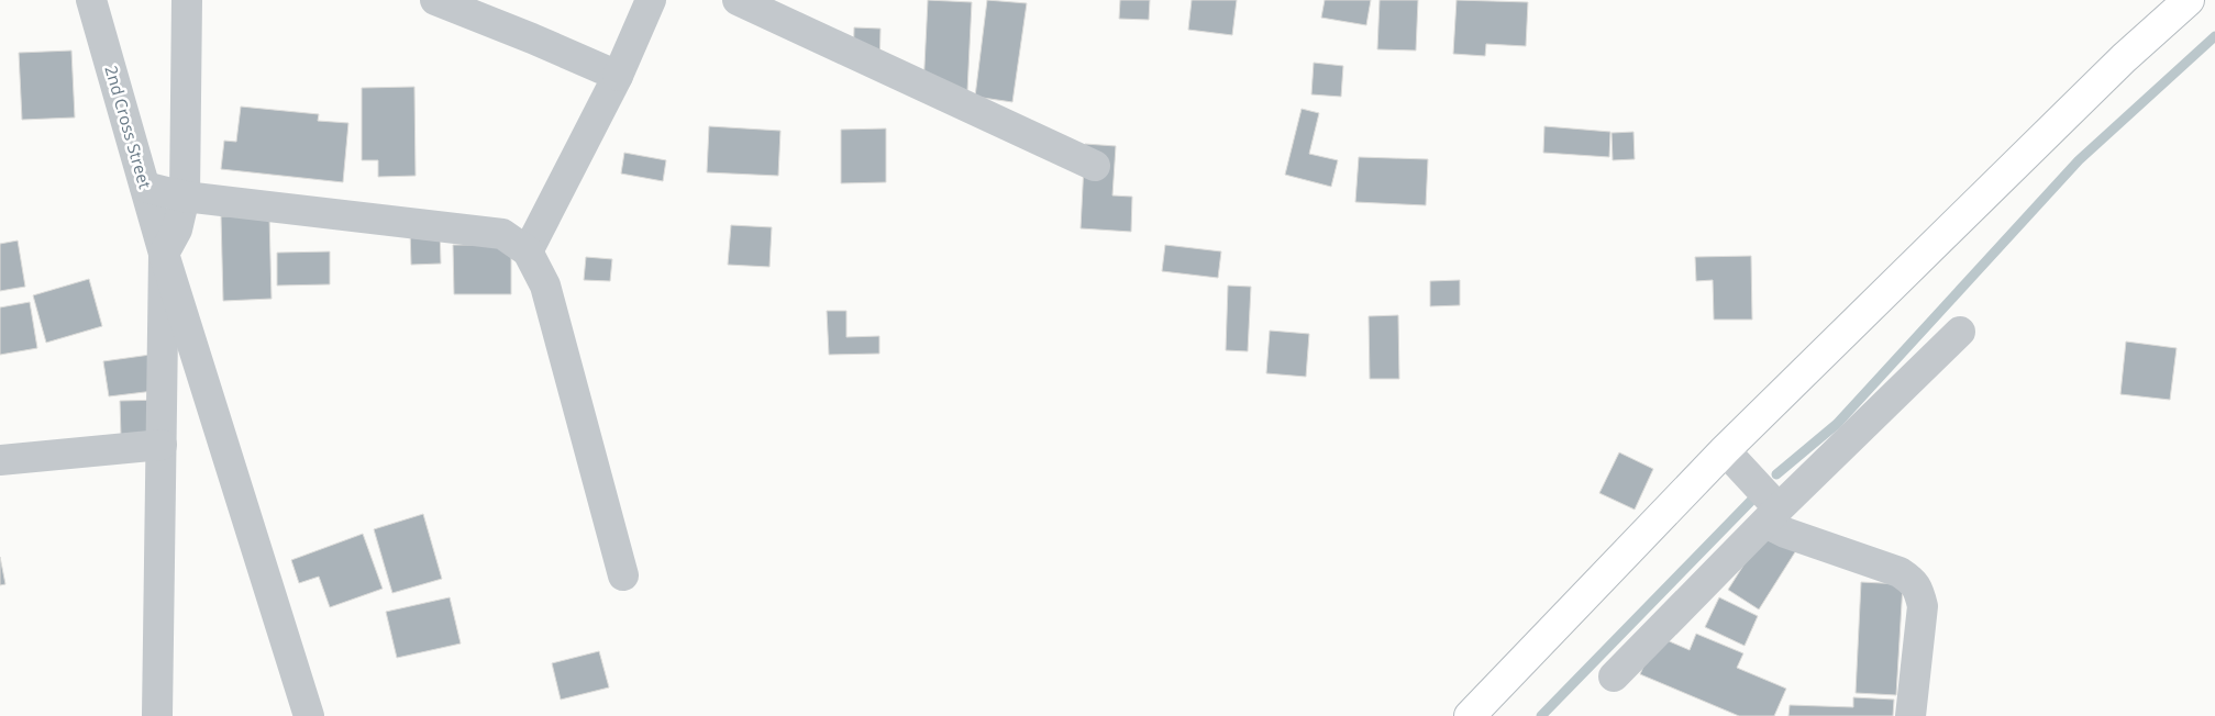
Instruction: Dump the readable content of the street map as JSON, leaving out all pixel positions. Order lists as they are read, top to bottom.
{
  "streets": {
    "street": ["2nd Cross Street"]
  }
}
